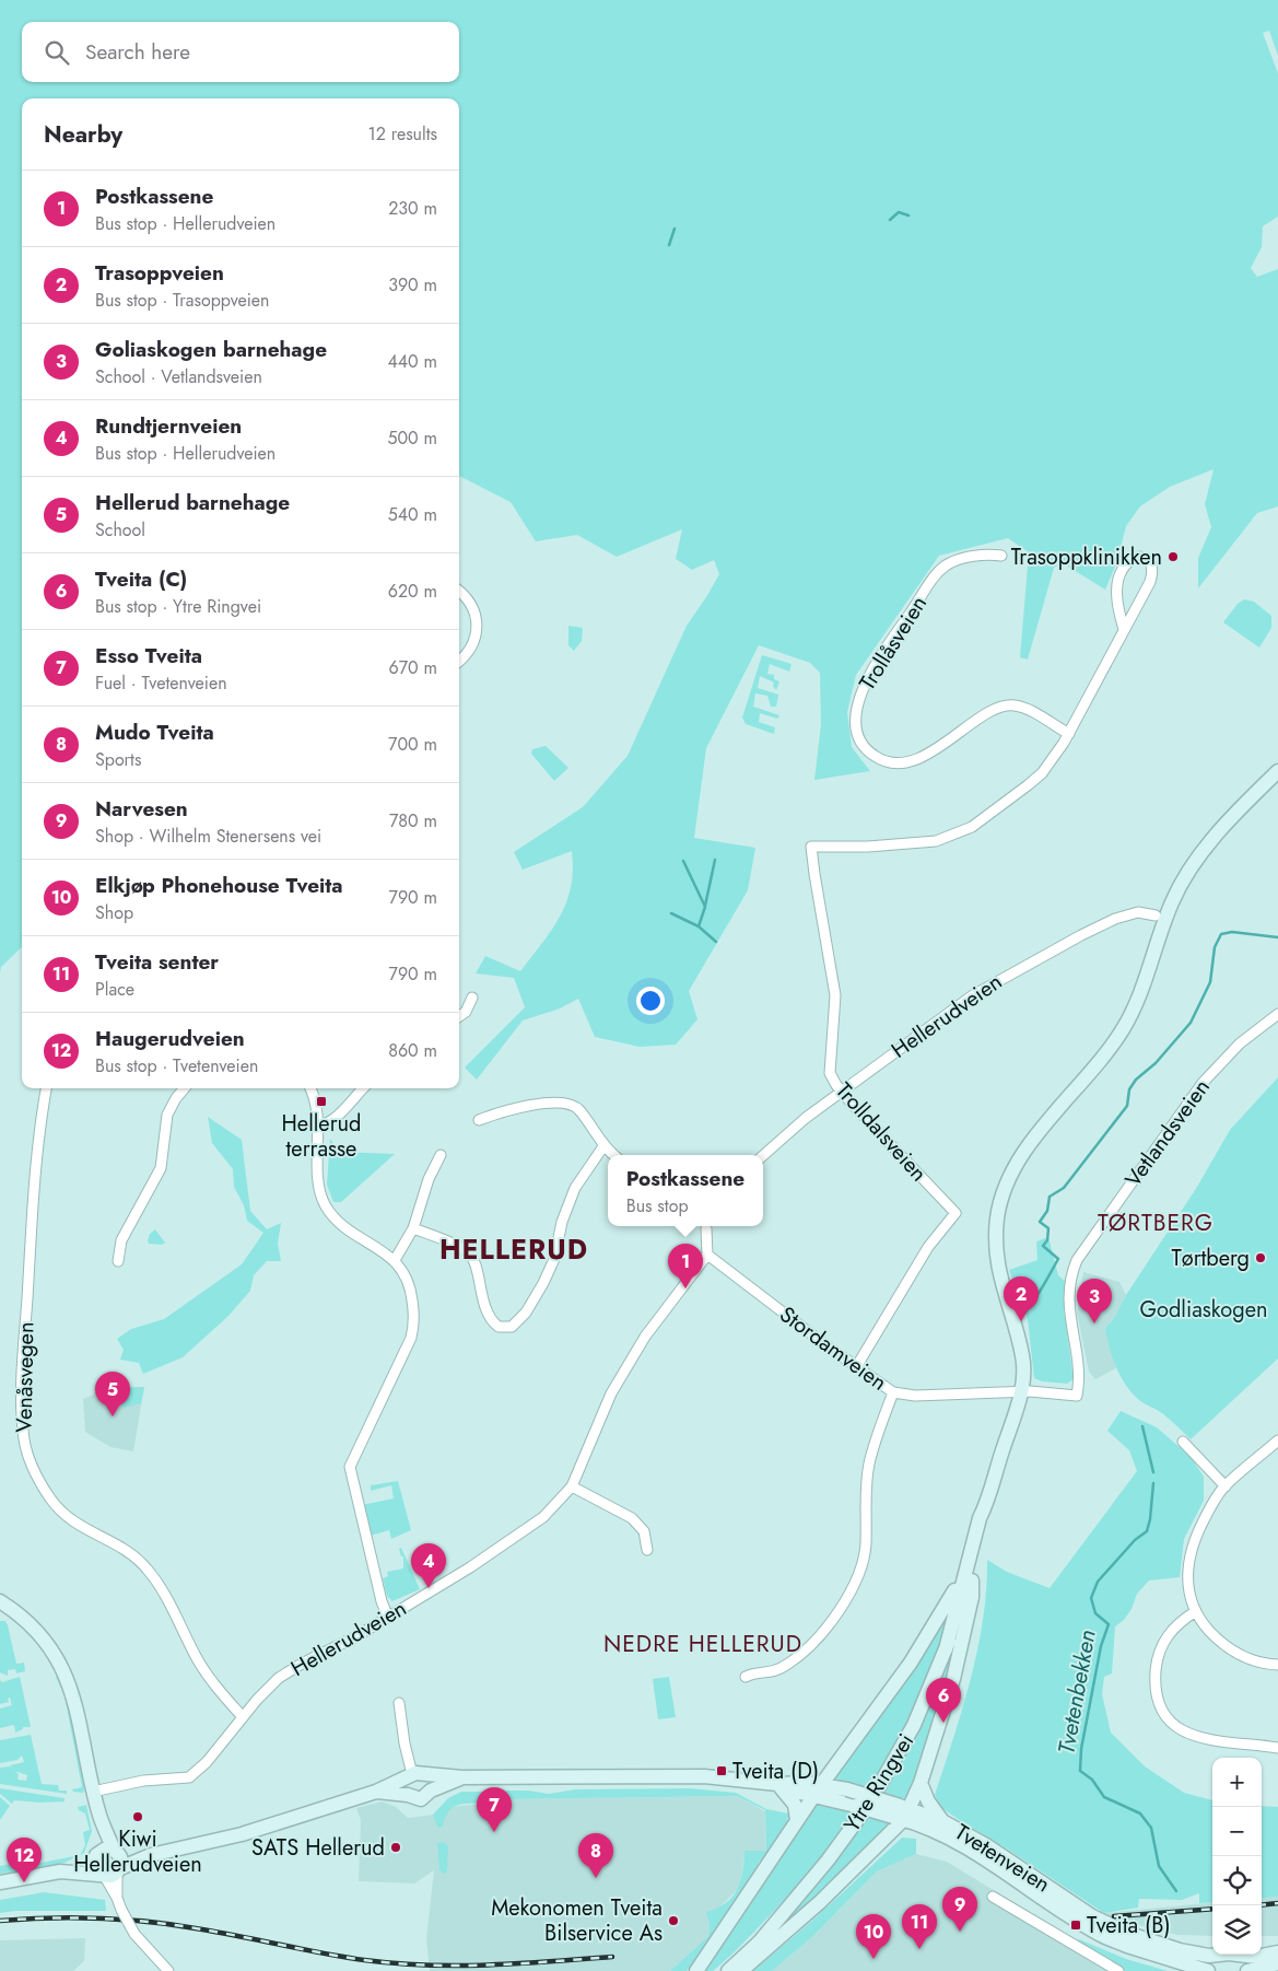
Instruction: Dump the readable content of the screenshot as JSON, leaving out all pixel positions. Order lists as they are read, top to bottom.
{
  "streets": {
    "main road": ["Ytre Ringvei", "Tvetenveien"],
    "street": [
      "Trollåsveien",
      "Hellerudveien",
      "Trolldalsveien",
      "Vetlandsveien",
      "Stordamveien",
      "Venåsvegen"
    ]
  },
  "crossings": [
    ["Trollåsveien", "Trolldalsveien"],
    ["Hellerudveien", "Trolldalsveien"],
    ["Hellerudveien", "Stordamveien"],
    ["Hellerudveien", "Venåsvegen"],
    ["Hellerudveien", "Ytre Ringvei"],
    ["Trolldalsveien", "Stordamveien"],
    ["Vetlandsveien", "Stordamveien"],
    ["Stordamveien", "Ytre Ringvei"]
  ],
  "districts": ["TØRTBERG", "HELLERUD", "NEDRE HELLERUD"],
  "water": ["Tvetenbekken"],
  "parks": ["Godliaskogen"],
  "places": {
    "other": [
      "Trasoppklinikken",
      "Tørtberg",
      "Kiwi Hellerudveien",
      "SATS Hellerud",
      "Mekonomen Tveita Bilservice As"
    ],
    "transit": ["Hellerud terrasse", "Tveita (D)", "Tveita (B)"]
  },
  "page": {
    "search": "Search here",
    "heading": ["Nearby", "12 results"],
    "list": [
      {
        "mark": "1",
        "name": "Postkassene",
        "note": "Bus stop · Hellerudveien",
        "value": "230 m"
      },
      {
        "mark": "2",
        "name": "Trasoppveien",
        "note": "Bus stop · Trasoppveien",
        "value": "390 m"
      },
      {
        "mark": "3",
        "name": "Goliaskogen barnehage",
        "note": "School · Vetlandsveien",
        "value": "440 m"
      },
      {
        "mark": "4",
        "name": "Rundtjernveien",
        "note": "Bus stop · Hellerudveien",
        "value": "500 m"
      },
      {
        "mark": "5",
        "name": "Hellerud barnehage",
        "note": "School",
        "value": "540 m"
      },
      {
        "mark": "6",
        "name": "Tveita (C)",
        "note": "Bus stop · Ytre Ringvei",
        "value": "620 m"
      },
      {
        "mark": "7",
        "name": "Esso Tveita",
        "note": "Fuel · Tvetenveien",
        "value": "670 m"
      },
      {
        "mark": "8",
        "name": "Mudo Tveita",
        "note": "Sports",
        "value": "700 m"
      },
      {
        "mark": "9",
        "name": "Narvesen",
        "note": "Shop · Wilhelm Stenersens vei",
        "value": "780 m"
      },
      {
        "mark": "10",
        "name": "Elkjøp Phonehouse Tveita",
        "note": "Shop",
        "value": "790 m"
      },
      {
        "mark": "11",
        "name": "Tveita senter",
        "note": "Place",
        "value": "790 m"
      },
      {
        "mark": "12",
        "name": "Haugerudveien",
        "note": "Bus stop · Tvetenveien",
        "value": "860 m"
      }
    ],
    "popup": ["Postkassene", "Bus stop"],
    "pins": [
      "1",
      "2",
      "3",
      "5",
      "4",
      "6",
      "7",
      "8",
      "12",
      "9",
      "11",
      "10"
    ],
    "map_buttons": ["+", "−"]
  }
}
